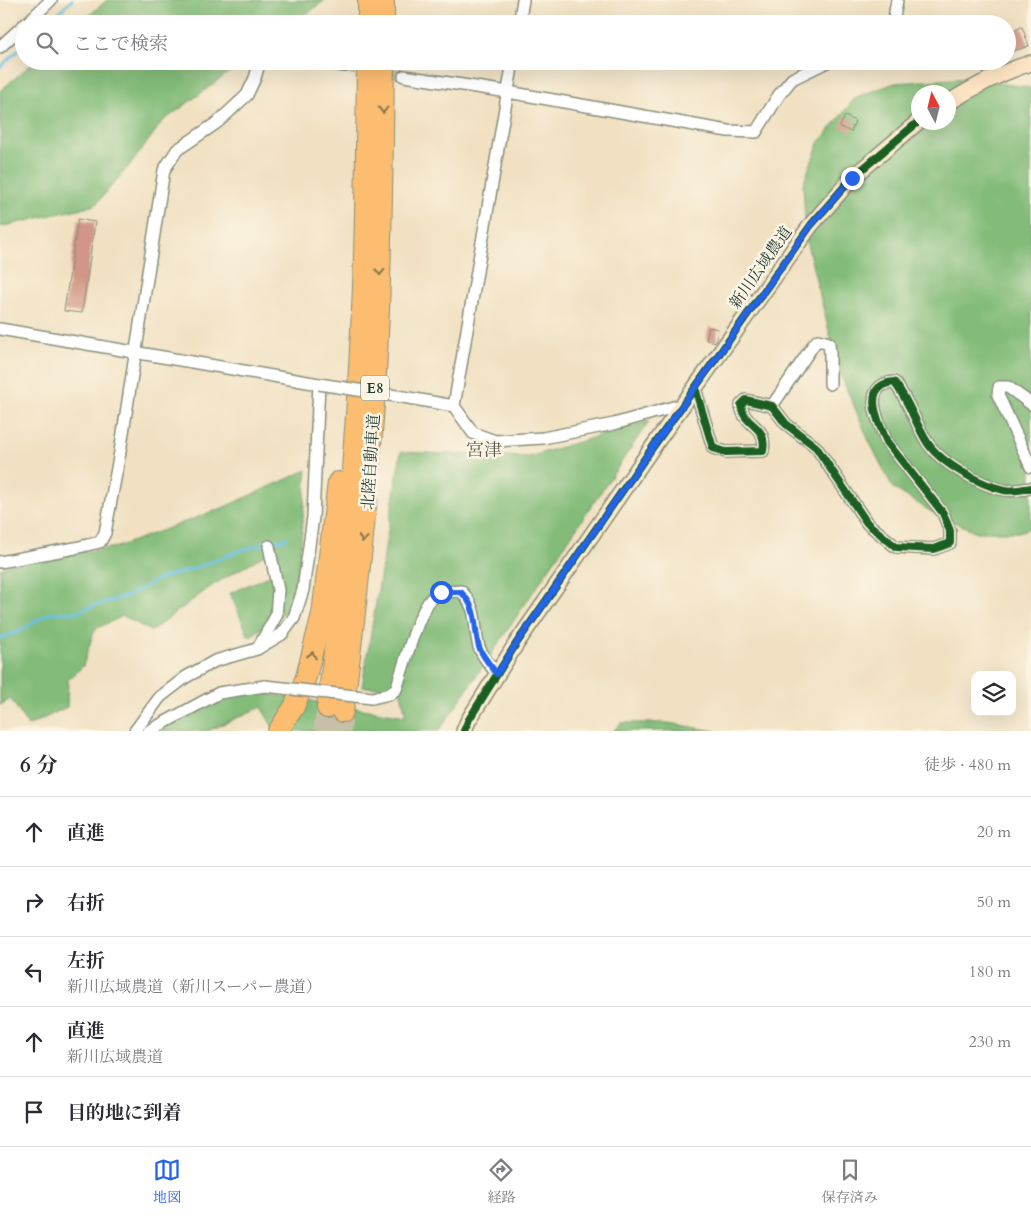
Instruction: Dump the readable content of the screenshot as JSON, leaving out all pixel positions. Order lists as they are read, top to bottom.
{
  "streets": {
    "highway": ["E8", "北陸自動車道"],
    "street": ["新川広域農道"]
  },
  "districts": ["宮津"],
  "north": "top",
  "page": {
    "search": "ここで検索",
    "heading": ["6 分", "徒歩 · 480 m"],
    "list": [
      ["直進", "20 m"],
      ["右折", "50 m"],
      ["左折", "新川広域農道（新川スーパー農道）", "180 m"],
      ["直進", "新川広域農道", "230 m"],
      "目的地に到着"
    ],
    "nav": ["地図", "経路", "保存済み"]
  }
}
